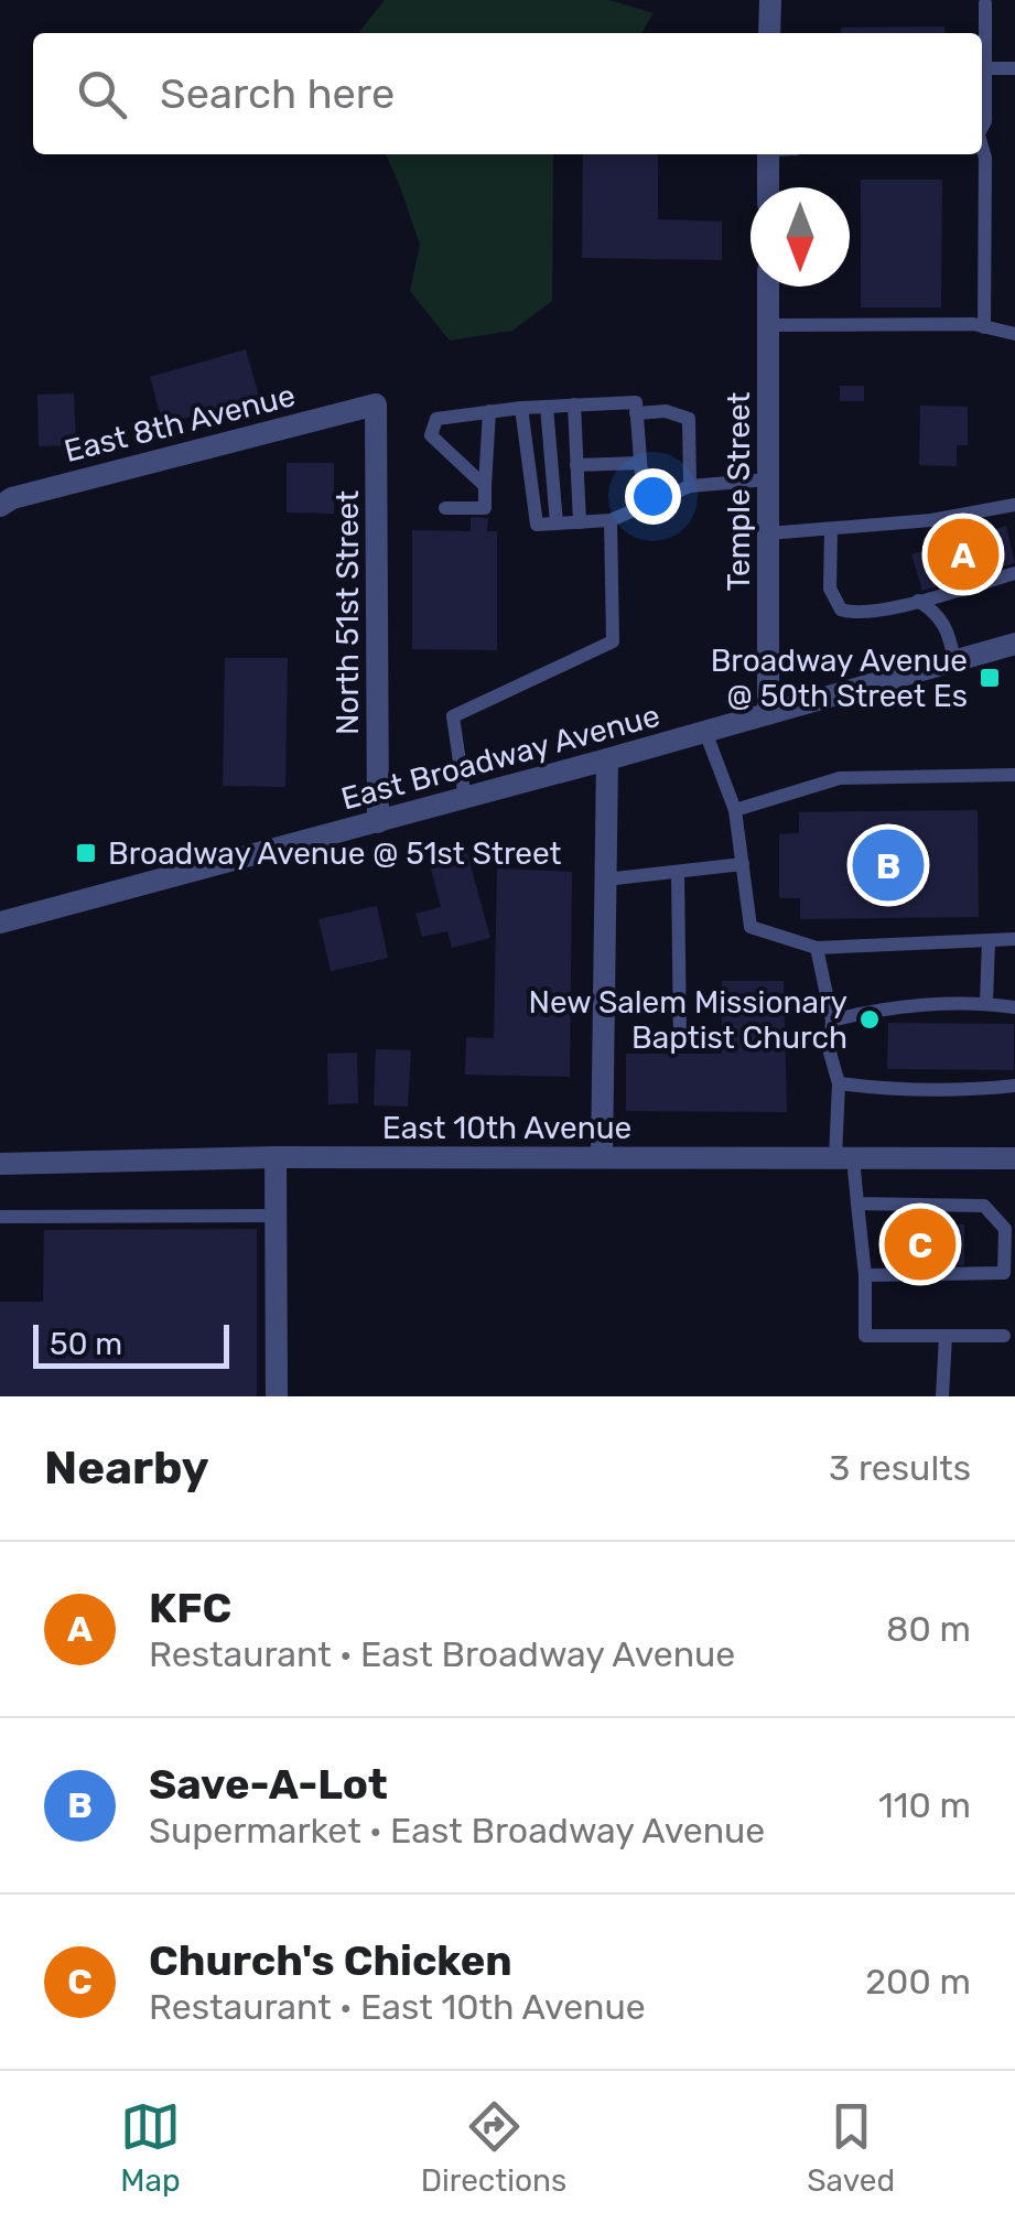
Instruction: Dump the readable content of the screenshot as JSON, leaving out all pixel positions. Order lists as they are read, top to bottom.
{
  "streets": {
    "street": [
      "East 8th Avenue",
      "Temple Street",
      "North 51st Street",
      "East Broadway Avenue",
      "East 10th Avenue"
    ]
  },
  "crossings": [
    ["East 8th Avenue", "North 51st Street"],
    ["Temple Street", "East Broadway Avenue"],
    ["North 51st Street", "East Broadway Avenue"]
  ],
  "places": {
    "transit": ["Broadway Avenue @ 50th Street Es", "Broadway Avenue @ 51st Street"],
    "other": ["New Salem Missionary Baptist Church"]
  },
  "scale_bar": "50 m",
  "north": "bottom",
  "page": {
    "search": "Search here",
    "pins": ["A", "B", "C"],
    "scale": "50 m",
    "heading": ["Nearby", "3 results"],
    "list": [
      {
        "mark": "A",
        "name": "KFC",
        "note": "Restaurant · East Broadway Avenue",
        "value": "80 m"
      },
      {
        "mark": "B",
        "name": "Save-A-Lot",
        "note": "Supermarket · East Broadway Avenue",
        "value": "110 m"
      },
      {
        "mark": "C",
        "name": "Church's Chicken",
        "note": "Restaurant · East 10th Avenue",
        "value": "200 m"
      }
    ],
    "nav": ["Map", "Directions", "Saved"]
  }
}
